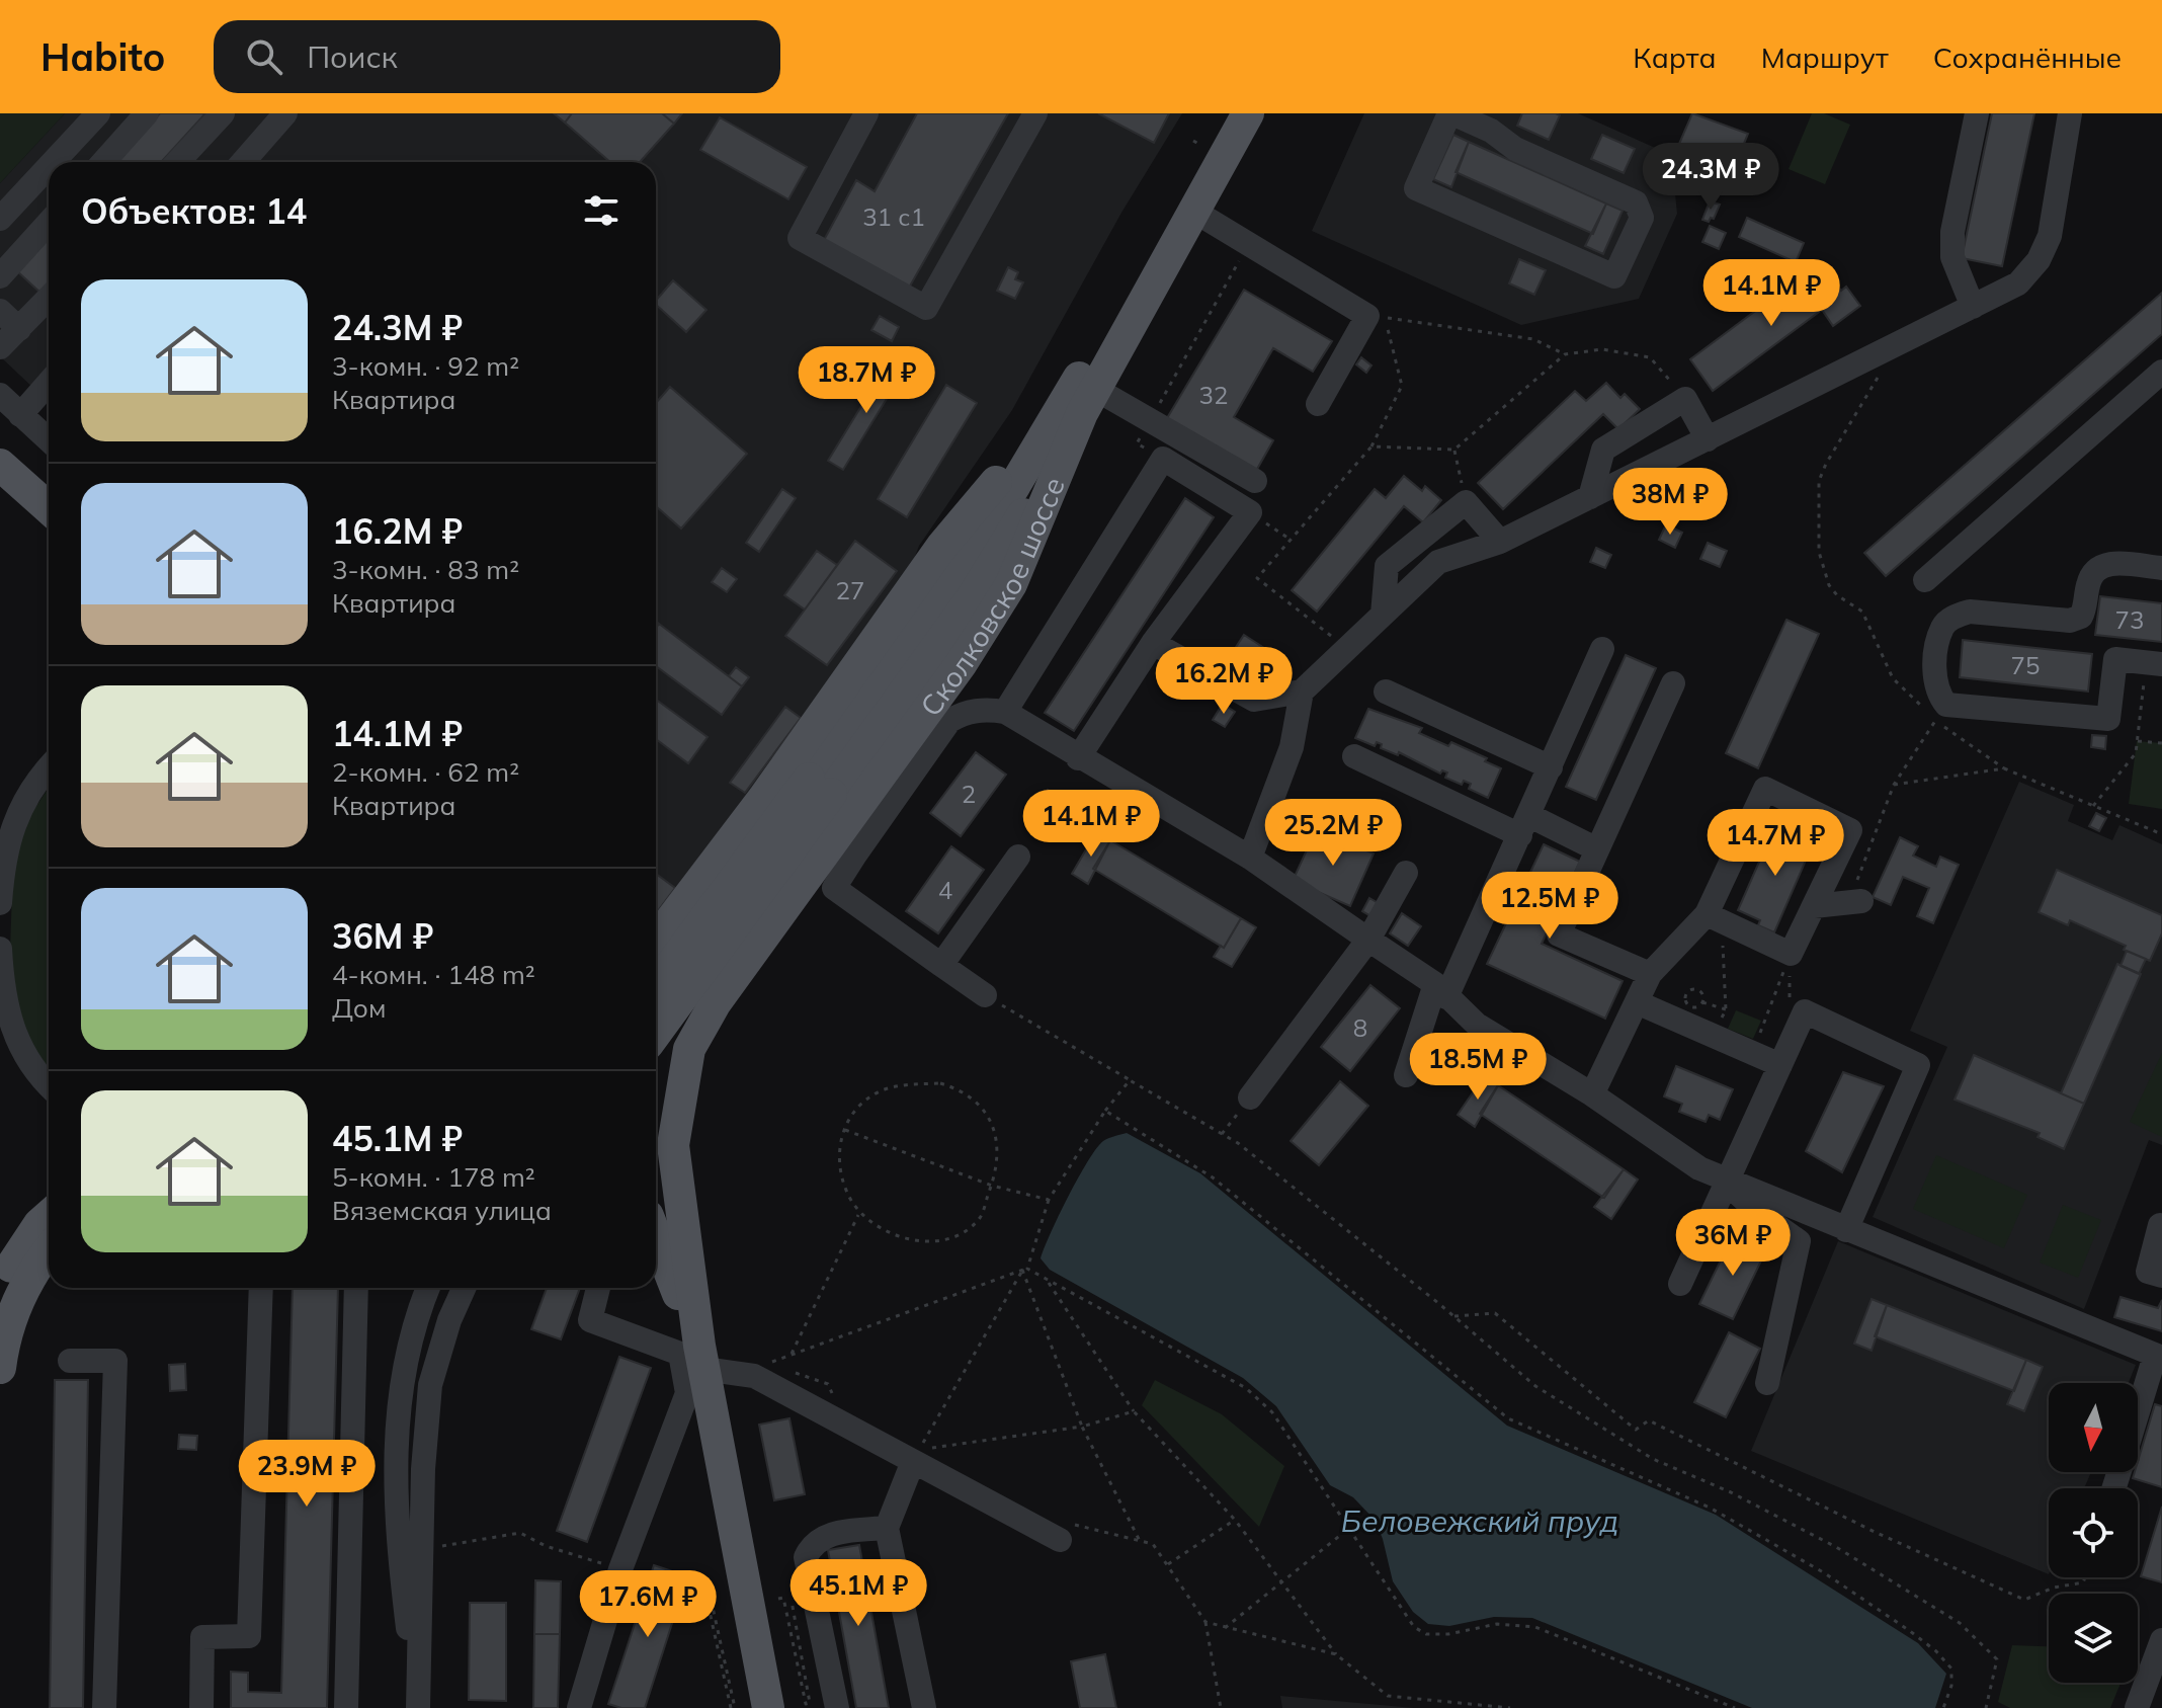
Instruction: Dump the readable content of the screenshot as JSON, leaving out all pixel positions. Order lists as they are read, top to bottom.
{
  "streets": {
    "main road": ["Сколковское шоссе"]
  },
  "water": ["Беловежский пруд"],
  "house_numbers": [
    "31 с1",
    "32",
    "27",
    "73",
    "75",
    "2",
    "4",
    "8"
  ],
  "north": "bottom",
  "page": {
    "header": "Habito",
    "search": "Поиск",
    "nav": ["Карта", "Маршрут", "Сохранённые"],
    "price": [
      "24.3M ₽",
      "14.1M ₽",
      "18.7M ₽",
      "38M ₽",
      "16.2M ₽",
      "14.1M ₽",
      "25.2M ₽",
      "14.7M ₽",
      "12.5M ₽",
      "18.5M ₽",
      "36M ₽",
      "23.9M ₽",
      "45.1M ₽",
      "17.6M ₽"
    ],
    "heading": "Объектов: 14",
    "list": [
      {
        "name": "24.3M ₽",
        "note": "3-комн. · 92 m² · Квартира"
      },
      {
        "name": "16.2M ₽",
        "note": "3-комн. · 83 m² · Квартира"
      },
      {
        "name": "14.1M ₽",
        "note": "2-комн. · 62 m² · Квартира"
      },
      {
        "name": "36M ₽",
        "note": "4-комн. · 148 m² · Дом"
      },
      {
        "name": "45.1M ₽",
        "note": "5-комн. · 178 m² · Вяземская улица"
      }
    ]
  }
}
